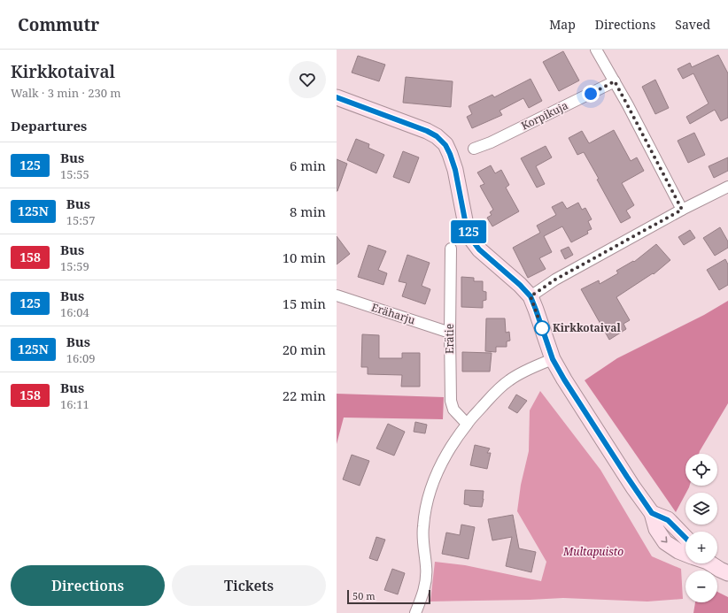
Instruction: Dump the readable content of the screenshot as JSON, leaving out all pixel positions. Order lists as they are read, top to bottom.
{
  "streets": {
    "street": ["Korpikuja", "Eräharju", "Erätie"]
  },
  "crossings": [
    ["Eräharju", "Erätie"]
  ],
  "parks": ["Multapuisto"],
  "places": ["Kirkkotaival"],
  "lines": ["bus line 125"],
  "scale_bar": "50 m",
  "page": {
    "header": "Commutr",
    "nav": ["Map", "Directions", "Saved"],
    "heading": [
      ["Kirkkotaival", "Walk · 3 min · 230 m"],
      "Departures"
    ],
    "on_map": "125",
    "list": [
      {
        "mark": "125",
        "name": "Bus",
        "note": "15:55",
        "value": "6 min"
      },
      {
        "mark": "125N",
        "name": "Bus",
        "note": "15:57",
        "value": "8 min"
      },
      {
        "mark": "158",
        "name": "Bus",
        "note": "15:59",
        "value": "10 min"
      },
      {
        "mark": "125",
        "name": "Bus",
        "note": "16:04",
        "value": "15 min"
      },
      {
        "mark": "125N",
        "name": "Bus",
        "note": "16:09",
        "value": "20 min"
      },
      {
        "mark": "158",
        "name": "Bus",
        "note": "16:11",
        "value": "22 min"
      }
    ],
    "map_buttons": ["+", "−"],
    "buttons": ["Directions", "Tickets"],
    "scale": "50 m"
  }
}
